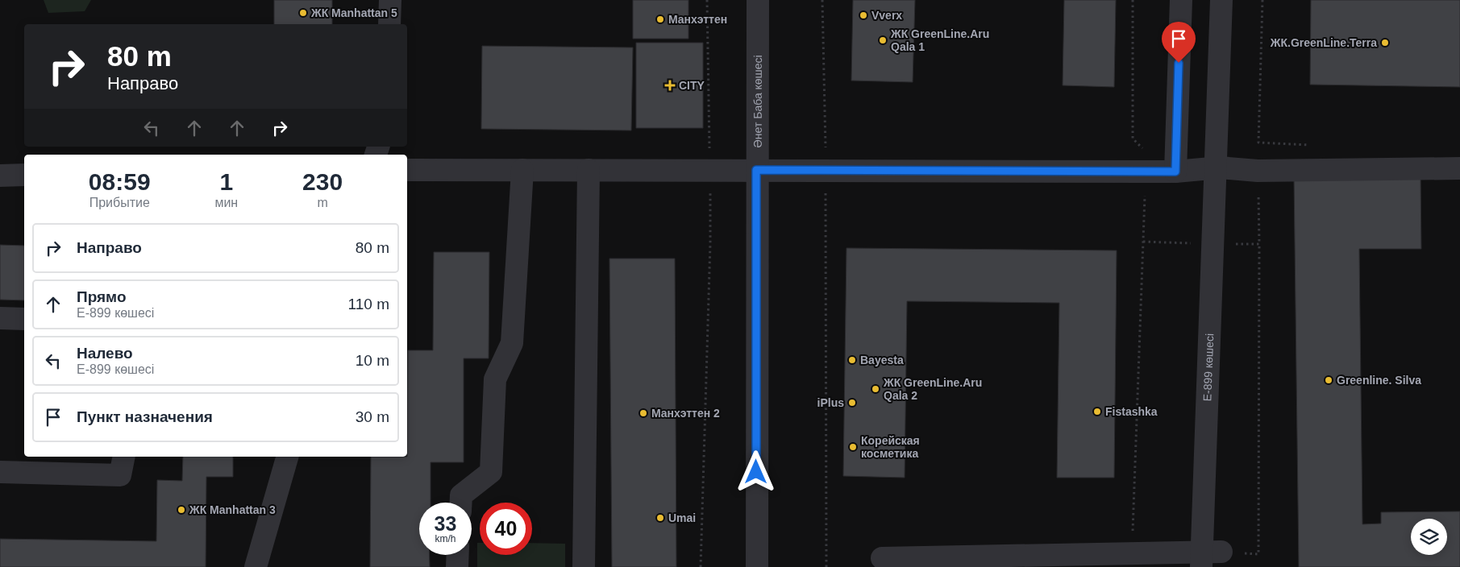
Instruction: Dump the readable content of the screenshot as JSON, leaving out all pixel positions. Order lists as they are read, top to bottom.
{
  "streets": {
    "street": ["Әнет Баба көшесі", "Е-899 көшесі"]
  },
  "places": {
    "other": [
      "ЖК Manhattan 5",
      "Vverx",
      "Манхэттен",
      "ЖК GreenLine.Aru Qala 1",
      "ЖК.GreenLine.Terra",
      "Bayesta",
      "Greenline. Silva",
      "ЖК GreenLine.Aru Qala 2",
      "iPlus",
      "Fistashka",
      "Манхэттен 2",
      "Корейская косметика",
      "ЖК Manhattan 3",
      "Umai"
    ],
    "health": ["CITY"]
  },
  "page": {
    "turn": ["80 m", "Направо"],
    "eta": [
      "08:59",
      "Прибытие",
      "1",
      "мин",
      "230",
      "m"
    ],
    "list": [
      {
        "name": "Направо",
        "value": "80 m"
      },
      {
        "name": "Прямо",
        "note": "Е-899 көшесі",
        "value": "110 m"
      },
      {
        "name": "Налево",
        "note": "Е-899 көшесі",
        "value": "10 m"
      },
      {
        "name": "Пункт назначения",
        "value": "30 m"
      }
    ],
    "speed": "33 km/h",
    "limit": "40"
  }
}
